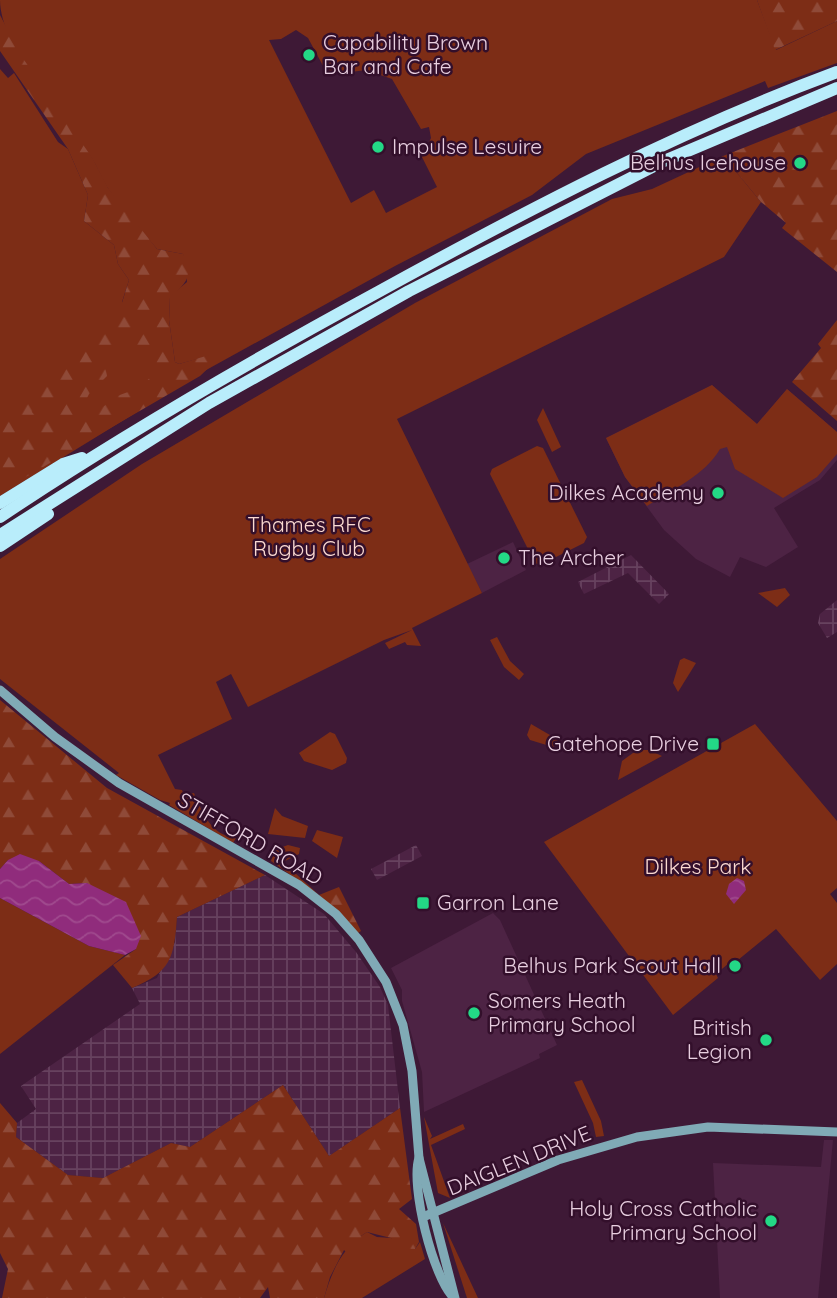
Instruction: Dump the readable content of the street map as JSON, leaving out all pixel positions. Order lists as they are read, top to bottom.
{
  "streets": {
    "main road": ["STIFFORD ROAD", "DAIGLEN DRIVE"]
  },
  "crossings": [
    ["STIFFORD ROAD", "DAIGLEN DRIVE"]
  ],
  "parks": ["Thames RFC Rugby Club", "Dilkes Park"],
  "places": {
    "other": [
      "Capability Brown Bar and Cafe",
      "Impulse Lesuire",
      "Belhus Icehouse",
      "Dilkes Academy",
      "The Archer",
      "Belhus Park Scout Hall",
      "Somers Heath Primary School",
      "British Legion",
      "Holy Cross Catholic Primary School"
    ],
    "transit": ["Gatehope Drive", "Garron Lane"]
  }
}
